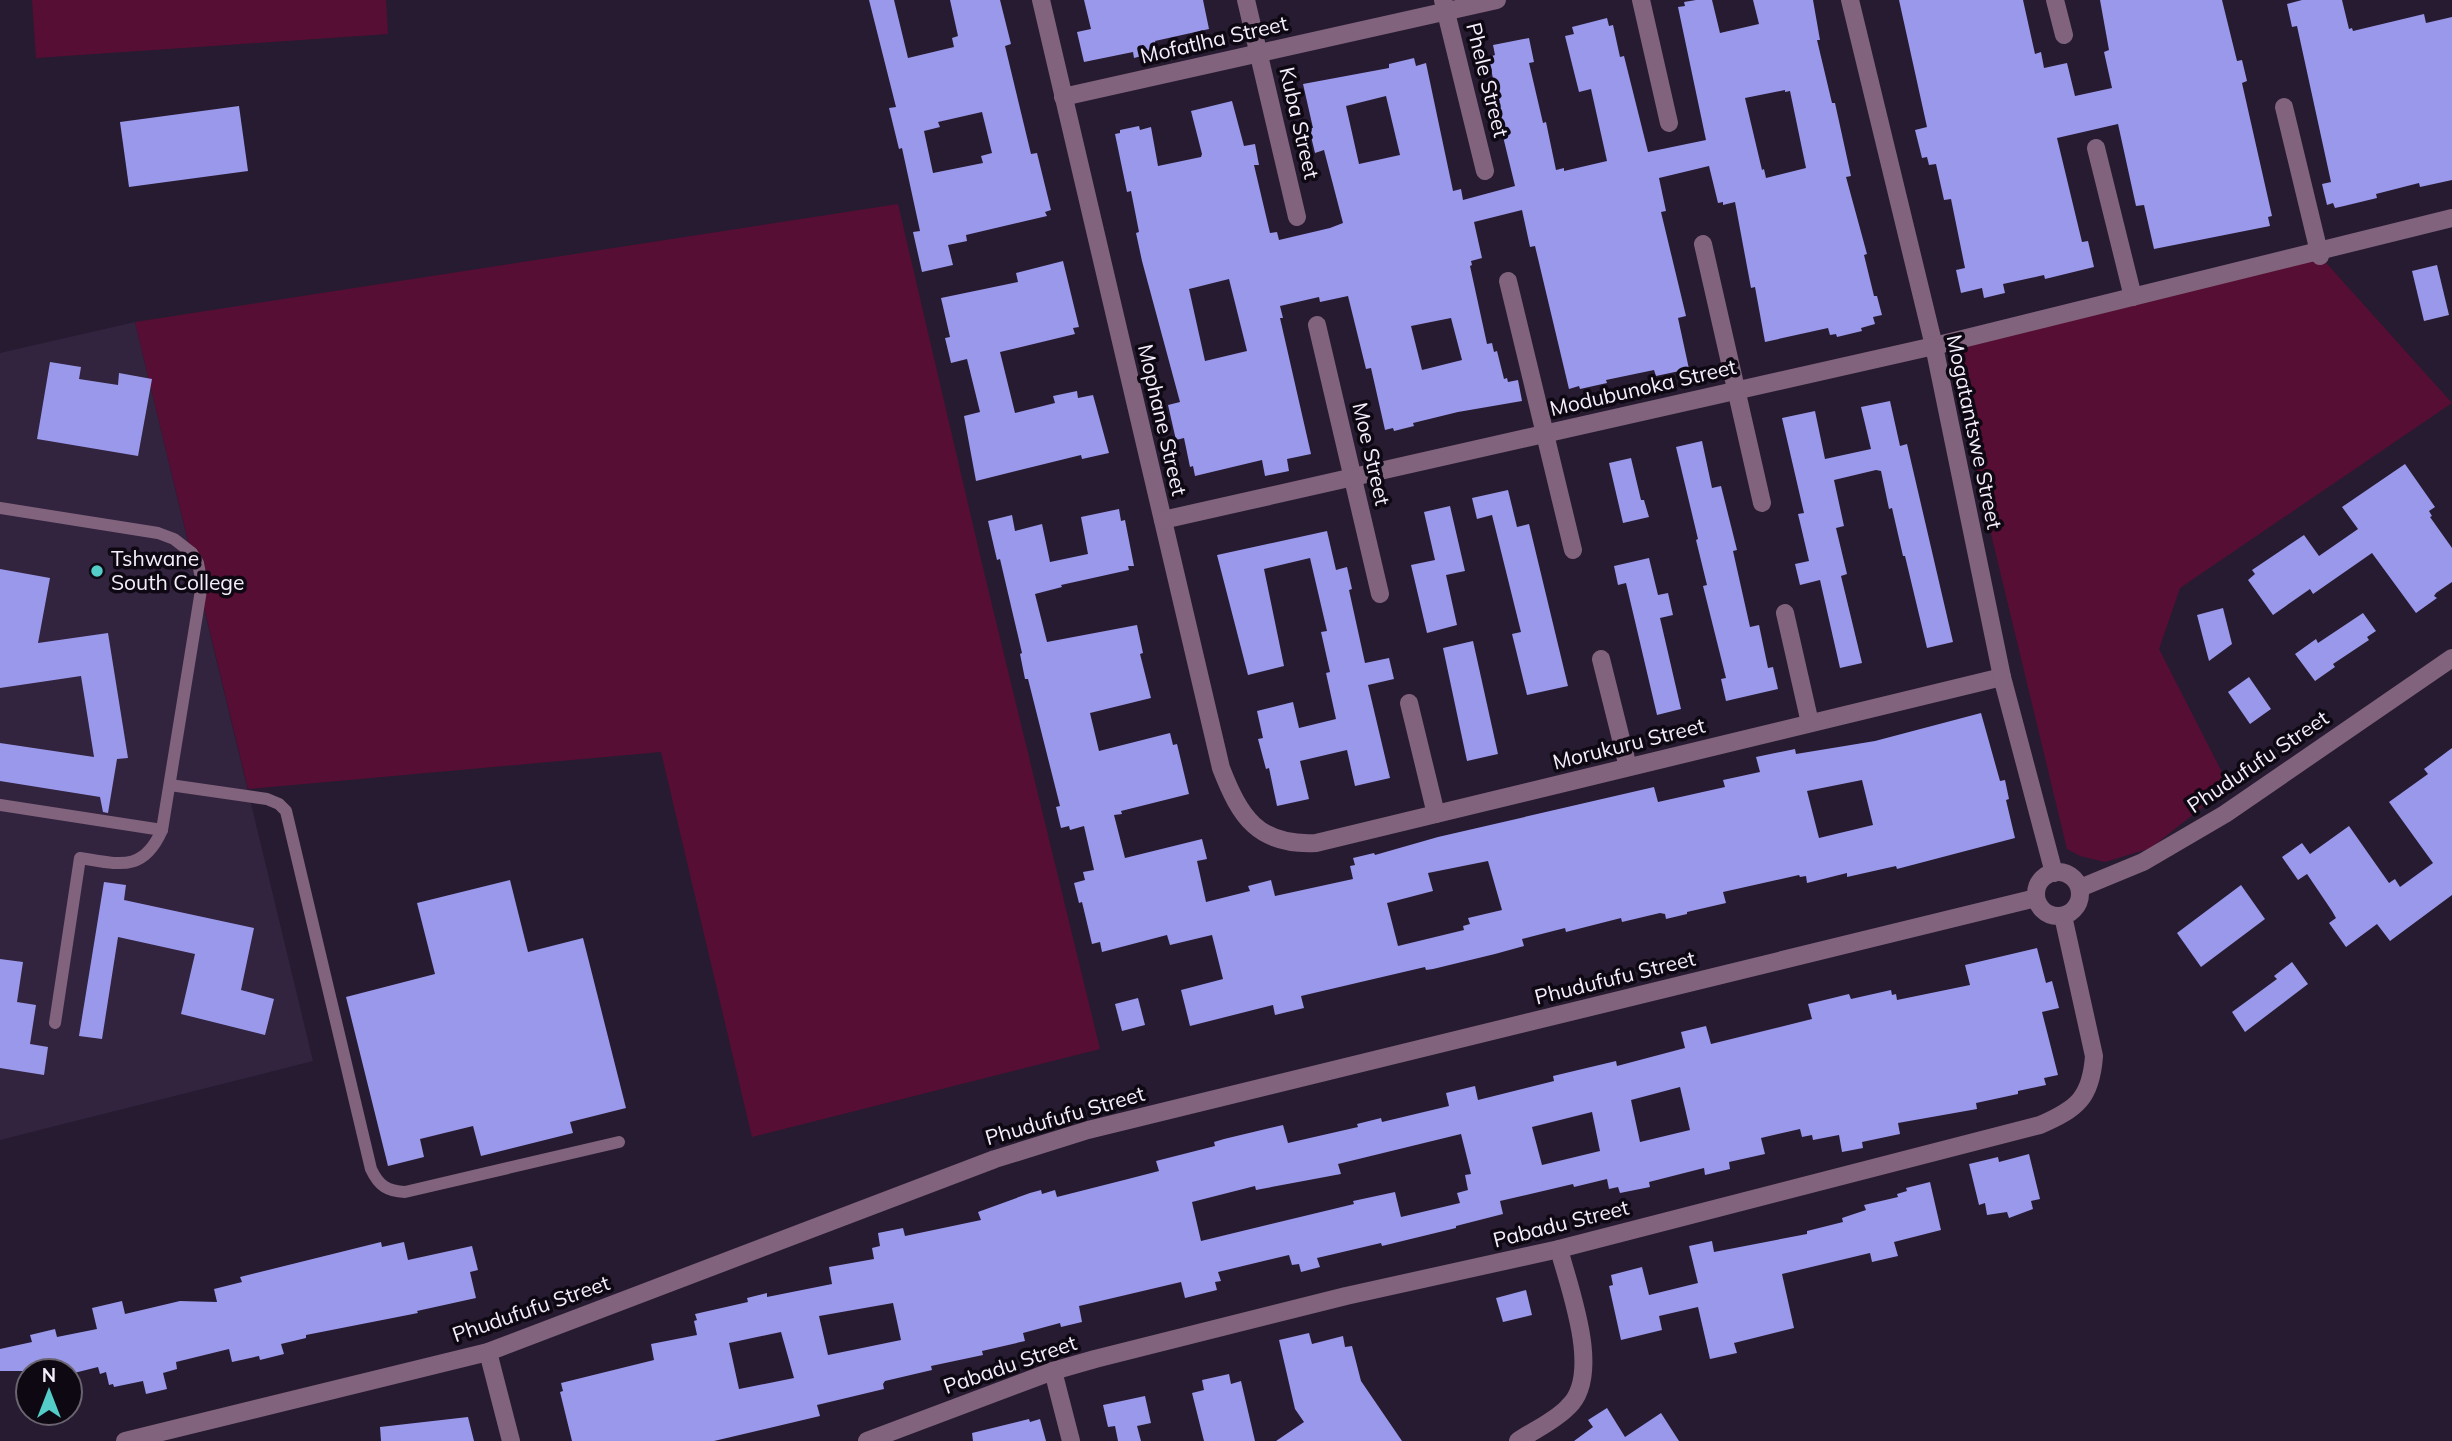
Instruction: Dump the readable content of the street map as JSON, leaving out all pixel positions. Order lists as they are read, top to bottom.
{
  "streets": {
    "street": [
      "Mofatlha Street",
      "Phele Street",
      "Kuba Street",
      "Modubunoka Street",
      "Mophane Street",
      "Mogatantswe Street",
      "Moe Street",
      "Morukuru Street",
      "Phudufufu Street",
      "Pabadu Street"
    ]
  },
  "crossings": [
    ["Mofatlha Street", "Phele Street"],
    ["Mofatlha Street", "Kuba Street"],
    ["Mofatlha Street", "Mophane Street"],
    ["Modubunoka Street", "Mophane Street"],
    ["Modubunoka Street", "Mogatantswe Street"],
    ["Modubunoka Street", "Moe Street"],
    ["Mophane Street", "Morukuru Street"],
    ["Mogatantswe Street", "Morukuru Street"],
    ["Mogatantswe Street", "Phudufufu Street"],
    ["Mogatantswe Street", "Pabadu Street"],
    ["Phudufufu Street", "Pabadu Street"]
  ],
  "places": ["Tshwane South College"],
  "north": "top"
}
